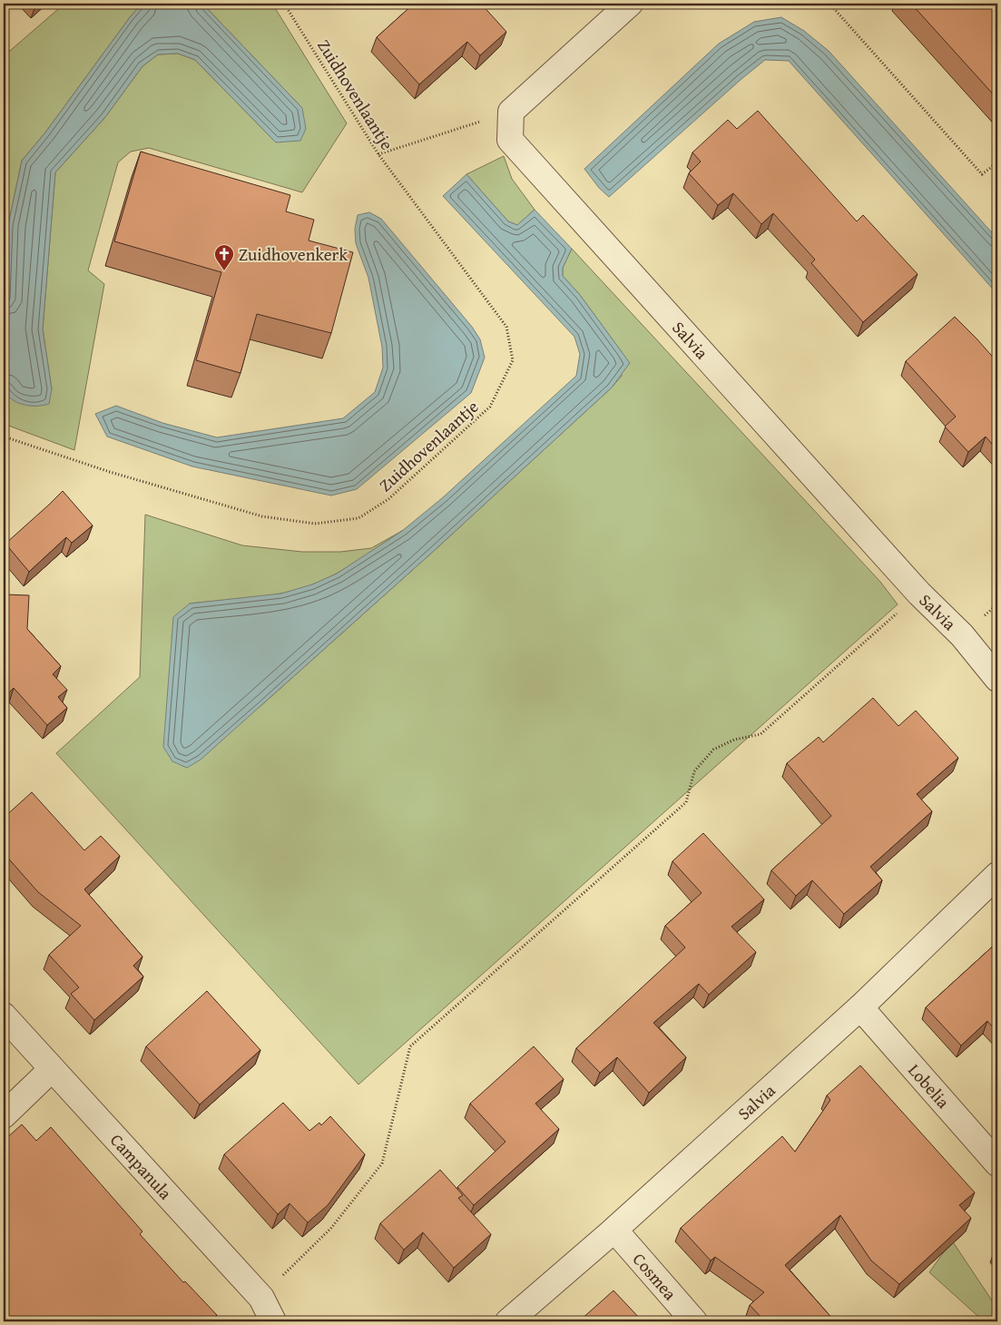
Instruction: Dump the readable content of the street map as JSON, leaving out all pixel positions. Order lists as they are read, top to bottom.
{
  "streets": {
    "street": [
      "Salvia",
      "Lobelia",
      "Campanula",
      "Cosmea"
    ],
    "path": ["Zuidhovenlaantje"]
  },
  "crossings": [
    ["Salvia", "Lobelia"],
    ["Salvia", "Cosmea"]
  ],
  "places": {
    "church": ["Zuidhovenkerk"]
  }
}
